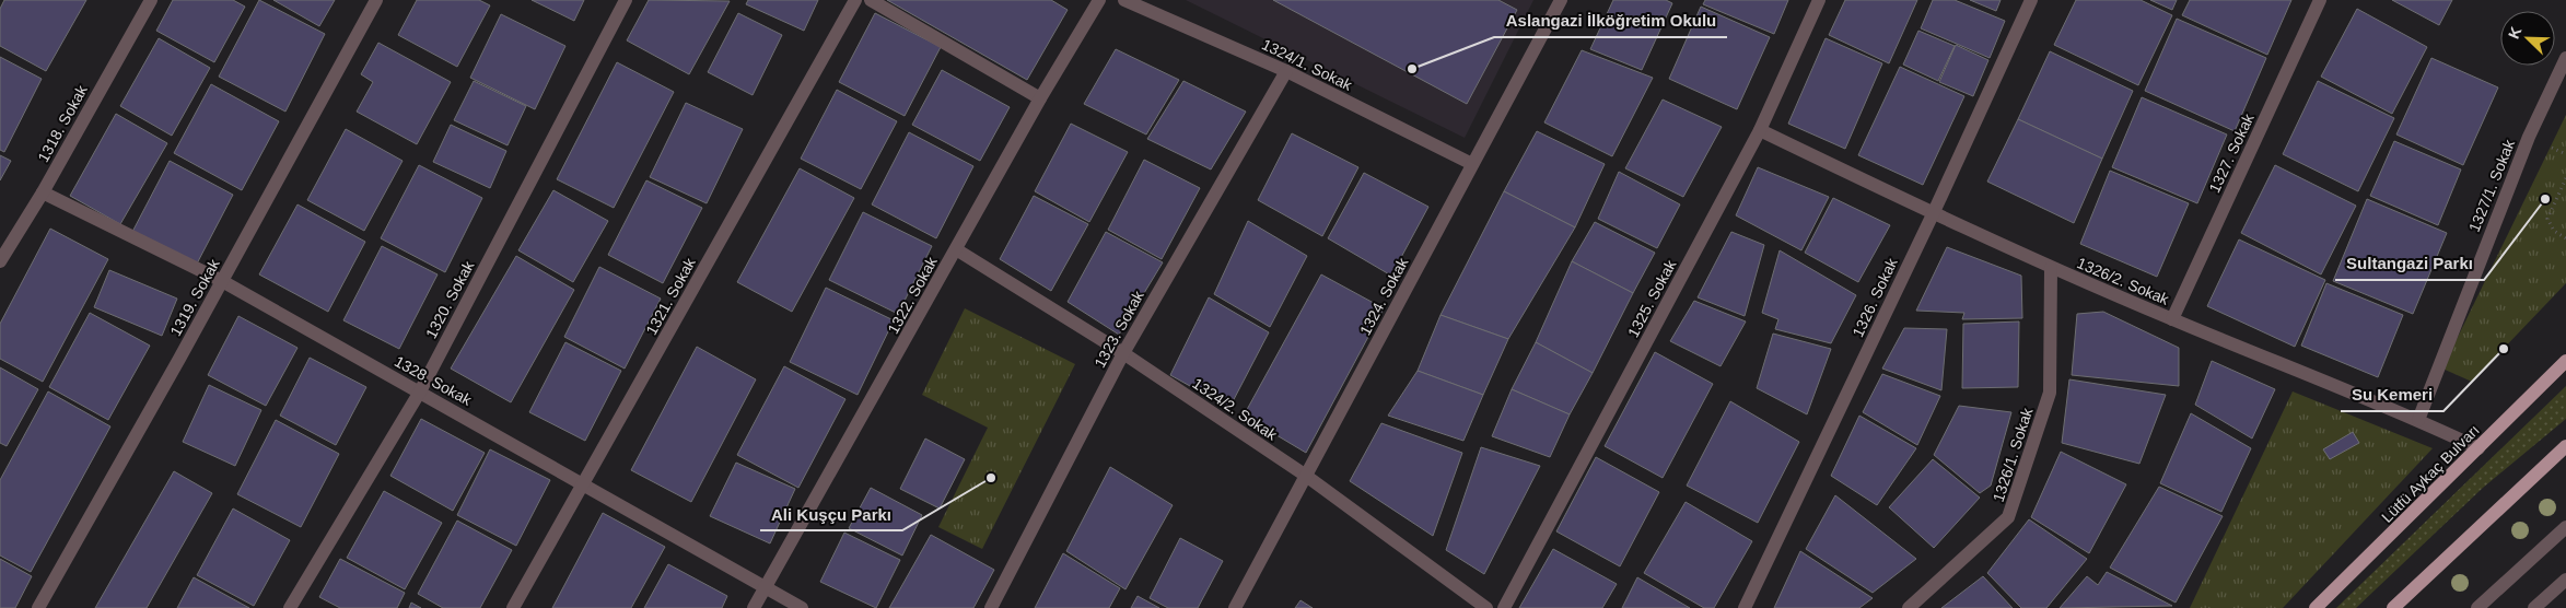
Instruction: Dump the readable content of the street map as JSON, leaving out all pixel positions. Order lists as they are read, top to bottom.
{
  "streets": {
    "main road": ["Lütfü Aykaç Bulvarı"],
    "street": [
      "1324/1. Sokak",
      "1318. Sokak",
      "1327. Sokak",
      "1327/1. Sokak",
      "1326/2. Sokak",
      "1322. Sokak",
      "1321. Sokak",
      "1324. Sokak",
      "1319. Sokak",
      "1326. Sokak",
      "1325. Sokak",
      "1320. Sokak",
      "1323. Sokak",
      "1328. Sokak",
      "1324/2. Sokak",
      "1326/1. Sokak"
    ]
  },
  "crossings": [
    ["1324/1. Sokak", "1324. Sokak"],
    ["1324/1. Sokak", "1323. Sokak"],
    ["1318. Sokak", "1328. Sokak"],
    ["1327. Sokak", "1326/2. Sokak"],
    ["1327/1. Sokak", "1326/2. Sokak"],
    ["1326/2. Sokak", "1326. Sokak"],
    ["1326/2. Sokak", "1325. Sokak"],
    ["1326/2. Sokak", "1326/1. Sokak"],
    ["1326/2. Sokak", "Lütfü Aykaç Bulvarı"],
    ["1322. Sokak", "1328. Sokak"],
    ["1322. Sokak", "1324/2. Sokak"],
    ["1321. Sokak", "1328. Sokak"],
    ["1324. Sokak", "1324/2. Sokak"],
    ["1319. Sokak", "1328. Sokak"],
    ["1320. Sokak", "1328. Sokak"],
    ["1323. Sokak", "1324/2. Sokak"]
  ],
  "places": [
    "Aslangazi İlköğretim Okulu",
    "Sultangazi Parkı",
    "Su Kemeri",
    "Ali Kuşçu Parkı"
  ],
  "north": "top left"
}
